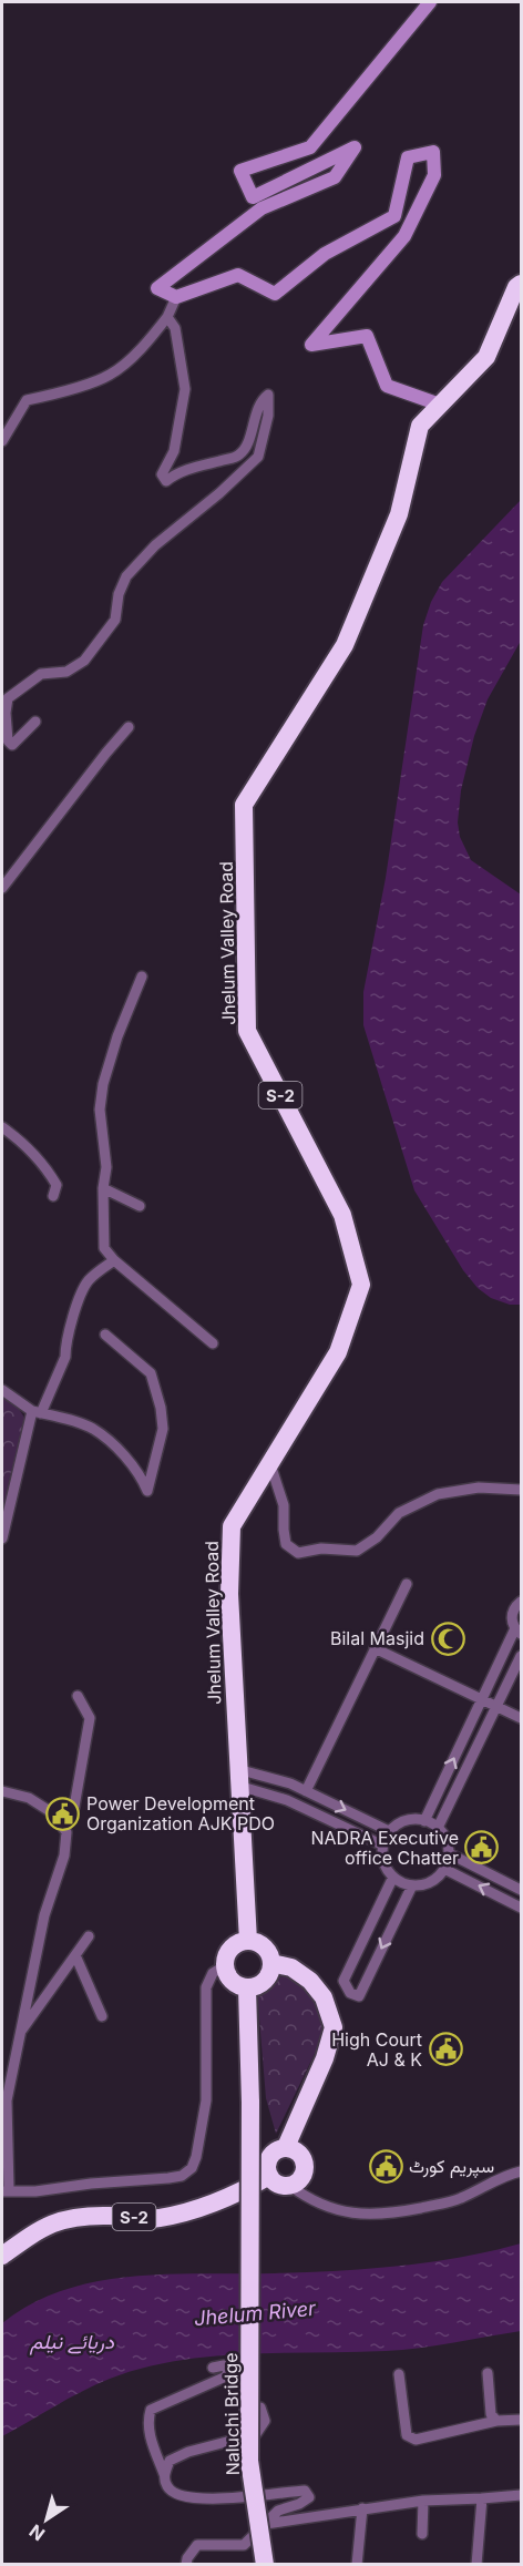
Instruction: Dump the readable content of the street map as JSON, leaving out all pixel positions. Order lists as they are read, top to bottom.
{
  "streets": {
    "highway": ["Jhelum Valley Road", "S-2", "Naluchi Bridge"]
  },
  "crossings": [
    ["Jhelum Valley Road", "Naluchi Bridge"]
  ],
  "water": ["Jhelum River", "دریائے نیلم"],
  "places": {
    "mosque": ["Bilal Masjid"],
    "public building": [
      "Power Development Organization AJK PDO",
      "NADRA Executive office Chatter",
      "High Court AJ & K",
      "سپریم کورٹ"
    ]
  },
  "north": "bottom left"
}
